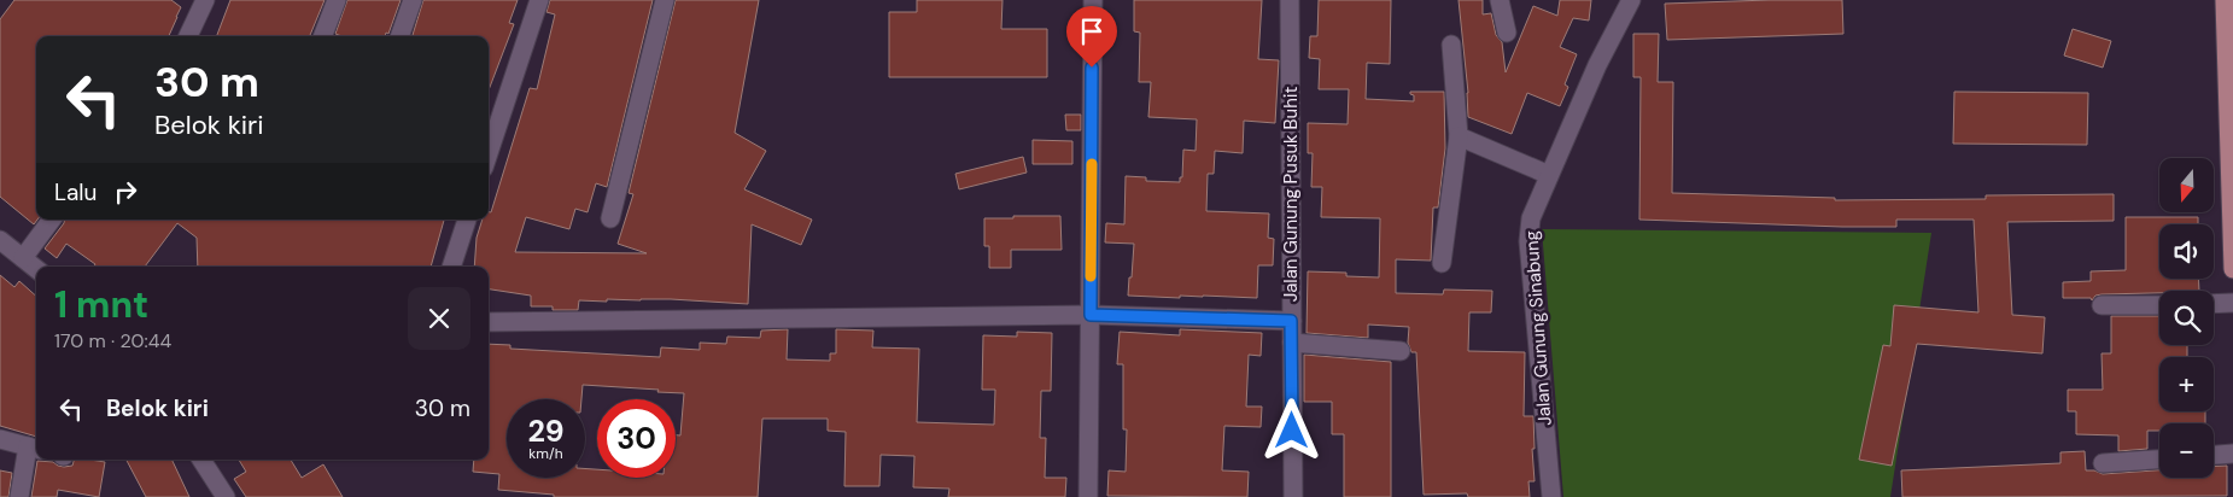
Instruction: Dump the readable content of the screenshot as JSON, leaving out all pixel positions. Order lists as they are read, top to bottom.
{
  "streets": {
    "street": ["Jalan Gunung Pusuk Buhit", "Jalan Gunung Sinabung"]
  },
  "north": "bottom",
  "page": {
    "turn": ["30 m", "Belok kiri"],
    "map_buttons": ["+", "−"],
    "then": "Lalu",
    "heading": ["1 mnt", "170 m · 20:44"],
    "list": [
      {
        "name": "Belok kiri",
        "value": "30 m"
      }
    ],
    "speed": "29 km/h",
    "limit": "30"
  }
}
